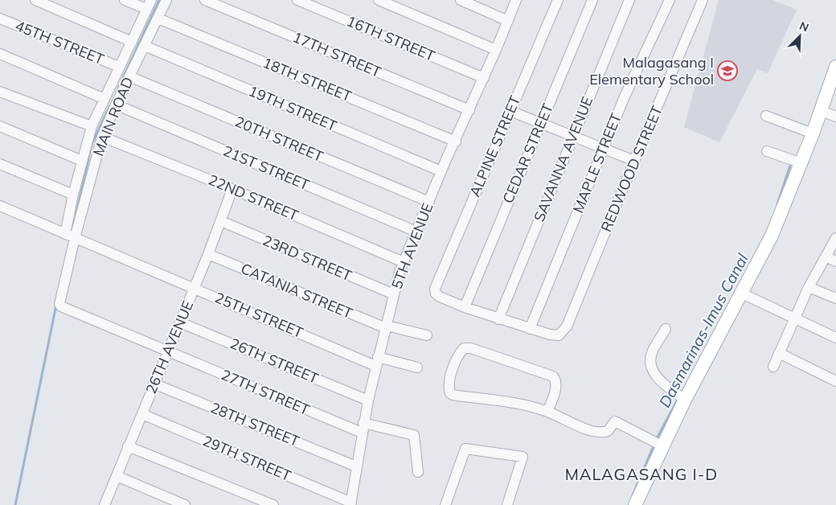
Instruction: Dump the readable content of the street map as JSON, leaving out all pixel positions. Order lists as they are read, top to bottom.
{
  "streets": {
    "street": [
      "16TH STREET",
      "45TH STREET",
      "17TH STREET",
      "18TH STREET",
      "19TH STREET",
      "MAIN ROAD",
      "20TH STREET",
      "ALPINE STREET",
      "CEDAR STREET",
      "SAVANNA AVENUE",
      "MAPLE STREET",
      "21ST STREET",
      "REDWOOD STREET",
      "22ND STREET",
      "5TH AVENUE",
      "23RD STREET",
      "CATANIA STREET",
      "25TH STREET",
      "26TH AVENUE",
      "26TH STREET",
      "27TH STREET",
      "28TH STREET",
      "29TH STREET"
    ]
  },
  "crossings": [
    ["16TH STREET", "5TH AVENUE"],
    ["17TH STREET", "5TH AVENUE"],
    ["18TH STREET", "MAIN ROAD"],
    ["18TH STREET", "5TH AVENUE"],
    ["19TH STREET", "MAIN ROAD"],
    ["19TH STREET", "5TH AVENUE"],
    ["MAIN ROAD", "20TH STREET"],
    ["MAIN ROAD", "21ST STREET"],
    ["MAIN ROAD", "22ND STREET"],
    ["MAIN ROAD", "25TH STREET"],
    ["MAIN ROAD", "26TH AVENUE"],
    ["MAIN ROAD", "27TH STREET"],
    ["20TH STREET", "5TH AVENUE"],
    ["ALPINE STREET", "CEDAR STREET"],
    ["MAPLE STREET", "REDWOOD STREET"],
    ["21ST STREET", "5TH AVENUE"],
    ["22ND STREET", "5TH AVENUE"],
    ["22ND STREET", "26TH AVENUE"],
    ["5TH AVENUE", "23RD STREET"],
    ["5TH AVENUE", "CATANIA STREET"],
    ["5TH AVENUE", "25TH STREET"],
    ["5TH AVENUE", "26TH STREET"],
    ["5TH AVENUE", "27TH STREET"],
    ["5TH AVENUE", "28TH STREET"],
    ["5TH AVENUE", "29TH STREET"],
    ["23RD STREET", "26TH AVENUE"],
    ["CATANIA STREET", "26TH AVENUE"],
    ["25TH STREET", "26TH AVENUE"],
    ["26TH AVENUE", "26TH STREET"],
    ["26TH AVENUE", "27TH STREET"],
    ["26TH AVENUE", "28TH STREET"],
    ["26TH AVENUE", "29TH STREET"]
  ],
  "districts": ["MALAGASANG I-D"],
  "water": ["Dasmarinas-Imus Canal"],
  "places": {
    "school or university": ["Malagasang I Elementary School"]
  },
  "north": "top right"
}
